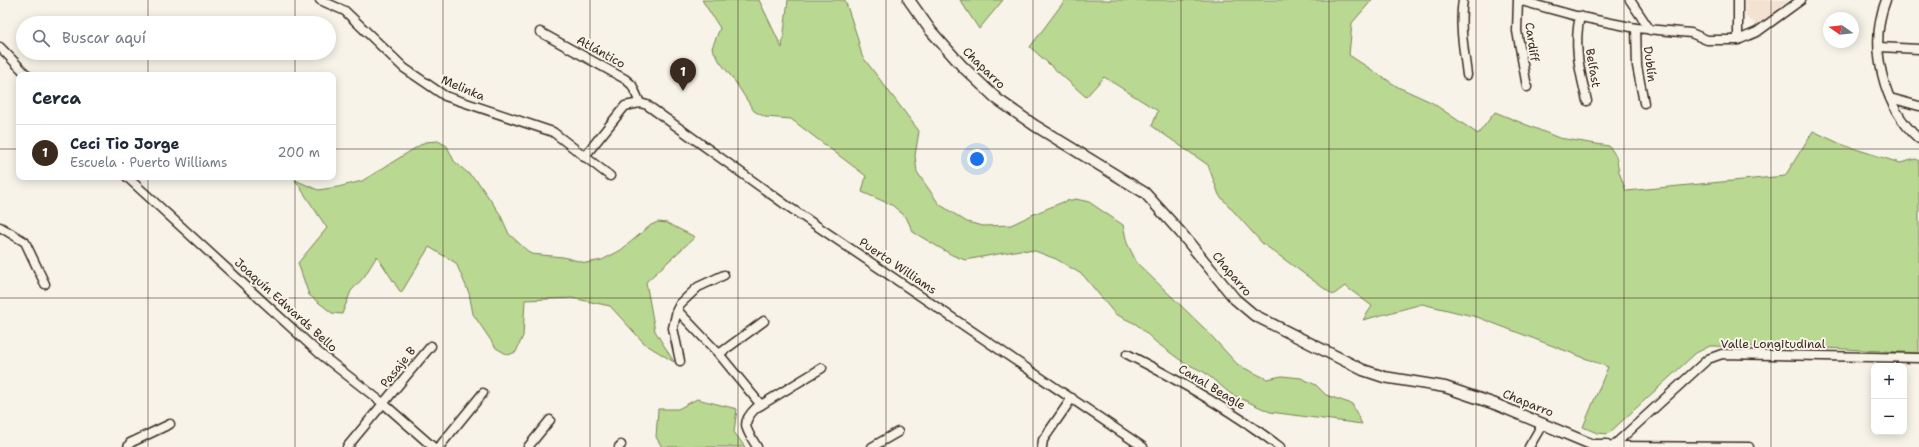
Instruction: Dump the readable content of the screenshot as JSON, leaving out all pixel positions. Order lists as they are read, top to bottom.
{
  "streets": {
    "street": [
      "Cardiff",
      "Atlántico",
      "Dublín",
      "Chaparro",
      "Belfast",
      "Melinka",
      "Puerto Williams",
      "Joaquín Edwards Bello",
      "Valle Longitudinal",
      "Pasaje B",
      "Canal Beagle"
    ]
  },
  "crossings": [
    ["Atlántico", "Puerto Williams"],
    ["Chaparro", "Valle Longitudinal"],
    ["Joaquín Edwards Bello", "Pasaje B"]
  ],
  "north": "left",
  "page": {
    "search": "Buscar aquí",
    "pins": "1",
    "heading": "Cerca",
    "list": [
      {
        "mark": "1",
        "name": "Ceci Tio Jorge",
        "note": "Escuela · Puerto Williams",
        "value": "200 m"
      }
    ],
    "map_buttons": ["+", "−"]
  }
}
